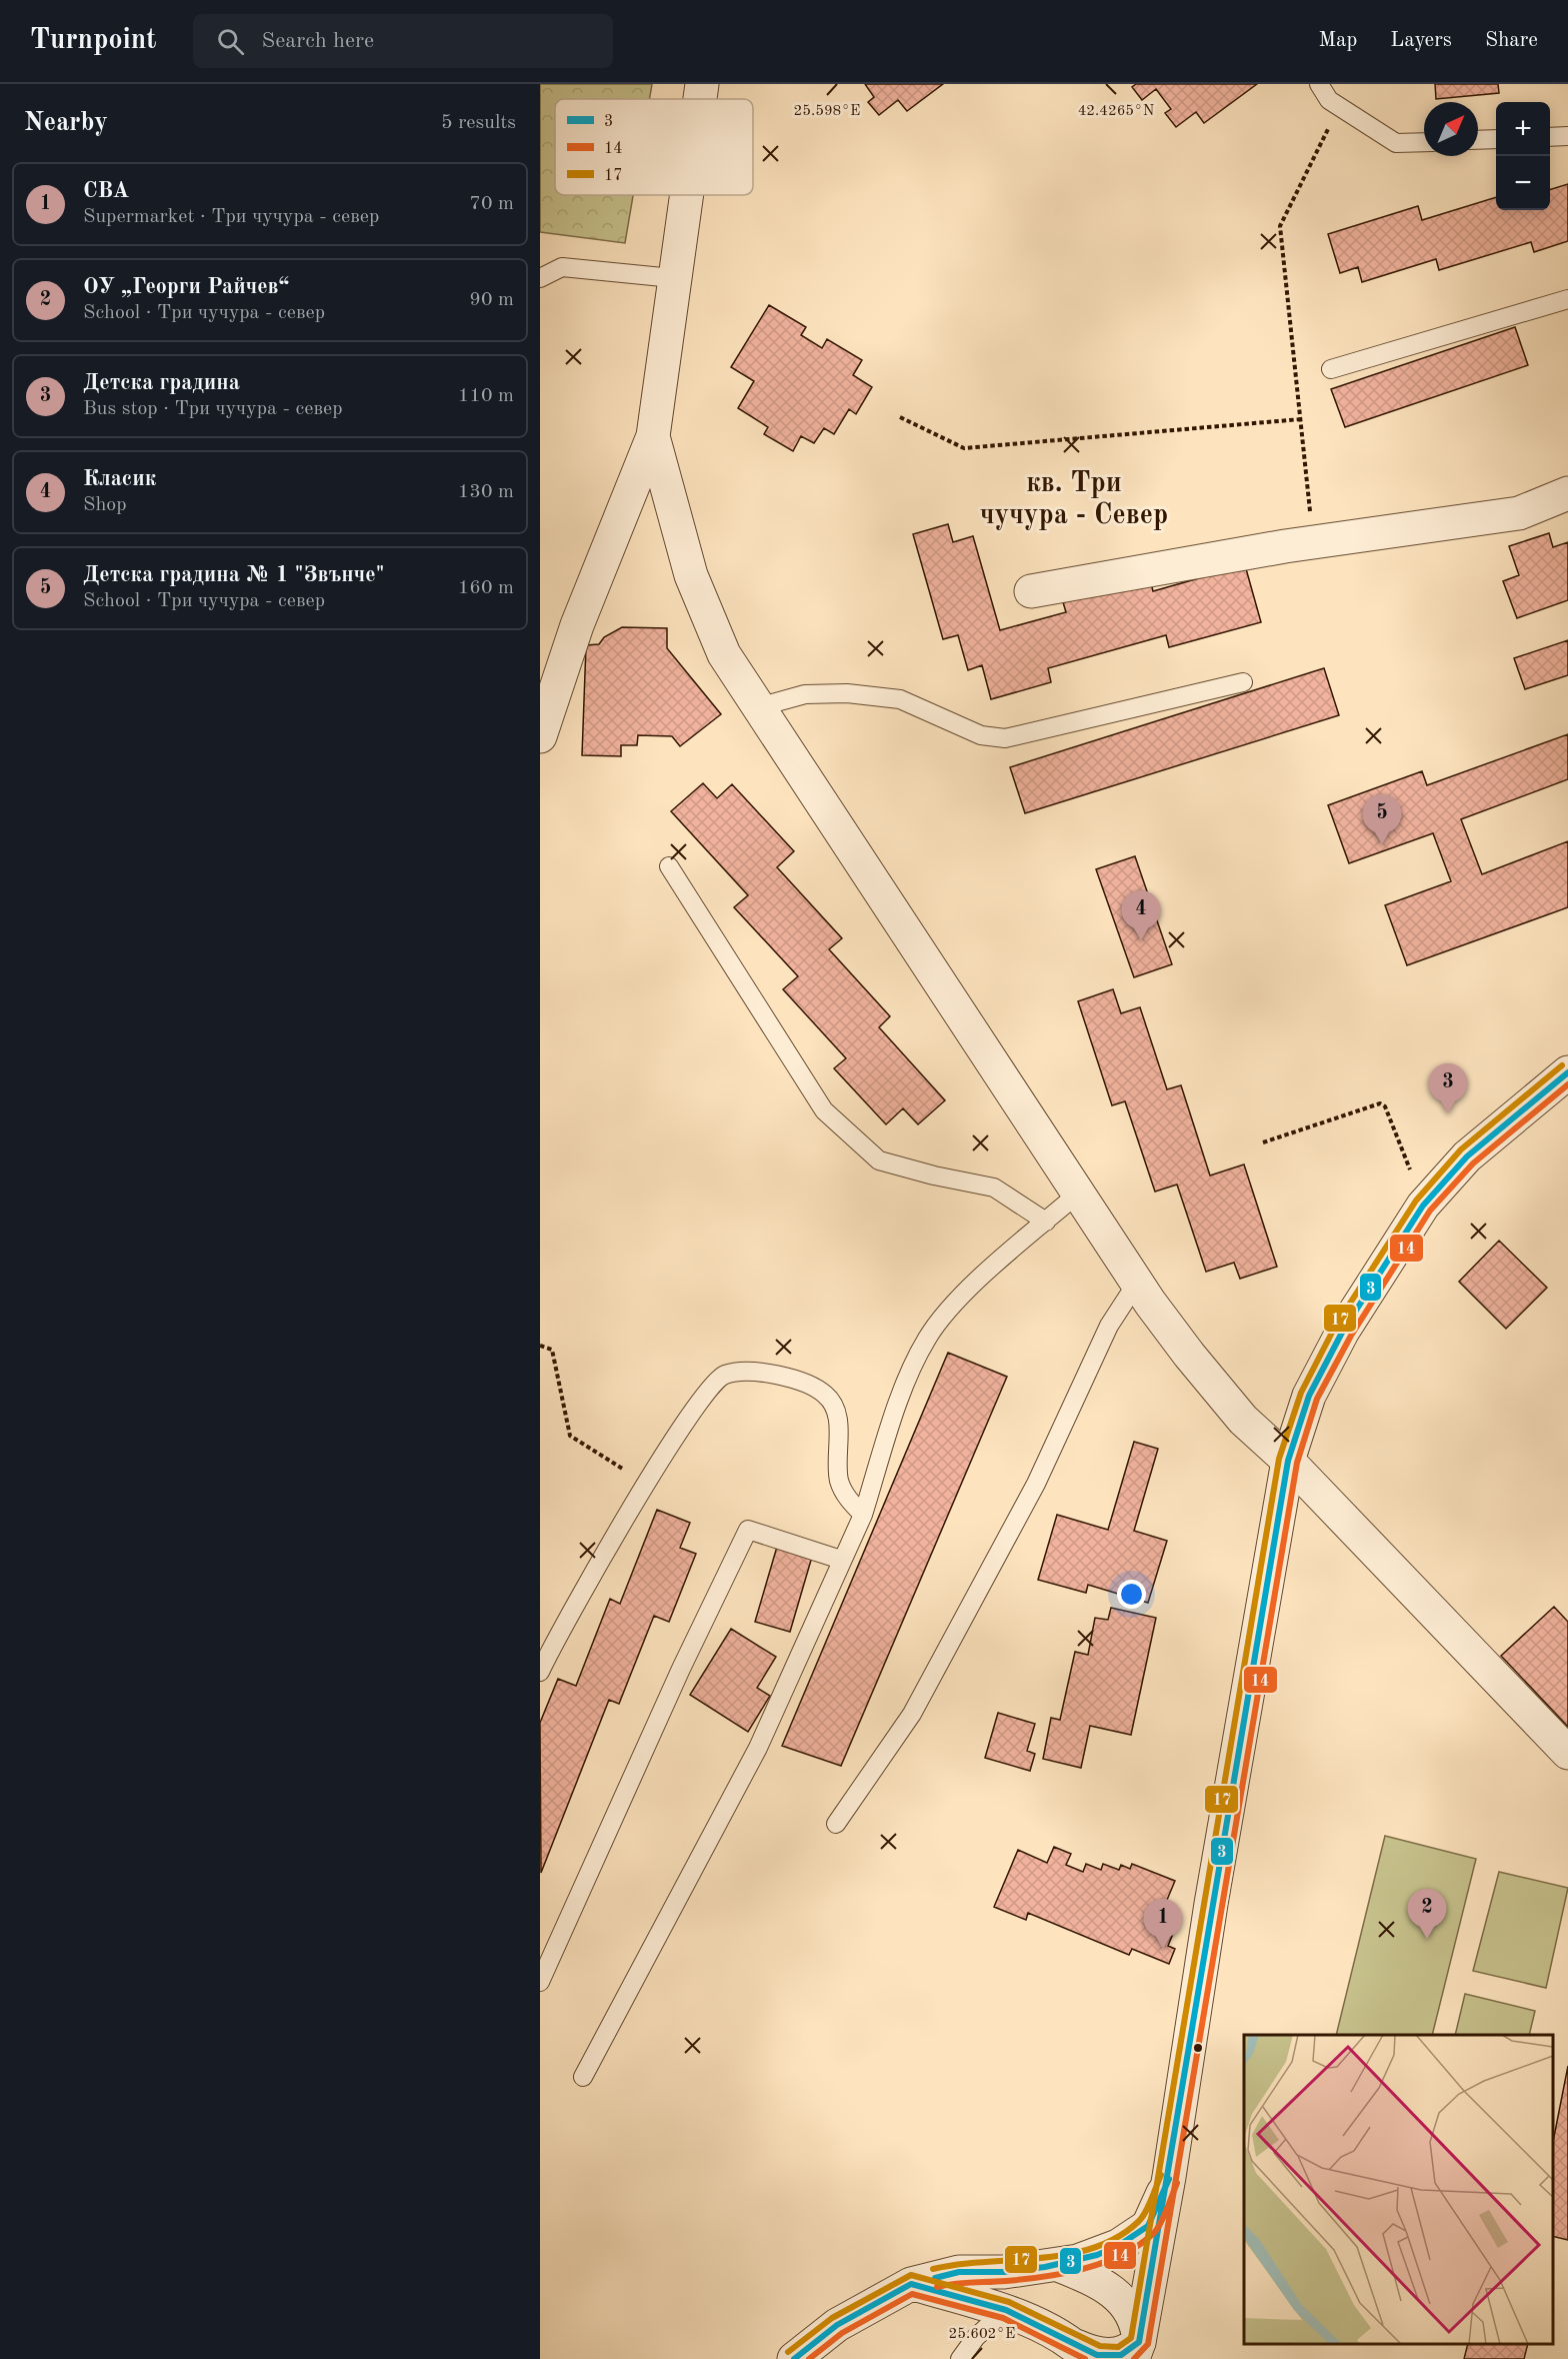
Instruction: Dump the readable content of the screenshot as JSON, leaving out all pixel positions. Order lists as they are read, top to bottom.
{
  "districts": ["кв. Три чучура - Север"],
  "lines": ["transit line 17", "transit line 3", "transit line 14"],
  "legend": ["3", "14", "17"],
  "north": "top right",
  "page": {
    "header": "Turnpoint",
    "search": "Search here",
    "nav": ["Map", "Layers", "Share"],
    "heading": ["Nearby", "5 results"],
    "map_buttons": ["+", "−"],
    "list": [
      {
        "mark": "1",
        "name": "CBA",
        "note": "Supermarket · Три чучура - север",
        "value": "70 m"
      },
      {
        "mark": "2",
        "name": "ОУ „Георги Райчев“",
        "note": "School · Три чучура - север",
        "value": "90 m"
      },
      {
        "mark": "3",
        "name": "Детска градина",
        "note": "Bus stop · Три чучура - север",
        "value": "110 m"
      },
      {
        "mark": "4",
        "name": "Класик",
        "note": "Shop",
        "value": "130 m"
      },
      {
        "mark": "5",
        "name": "Детска градина № 1 \"Звънче\"",
        "note": "School · Три чучура - север",
        "value": "160 m"
      }
    ],
    "pins": [
      "5",
      "4",
      "3",
      "2",
      "1"
    ]
  },
  "coordinates": ["42.4265°N", "25.598°E", "25.602°E"]
}
